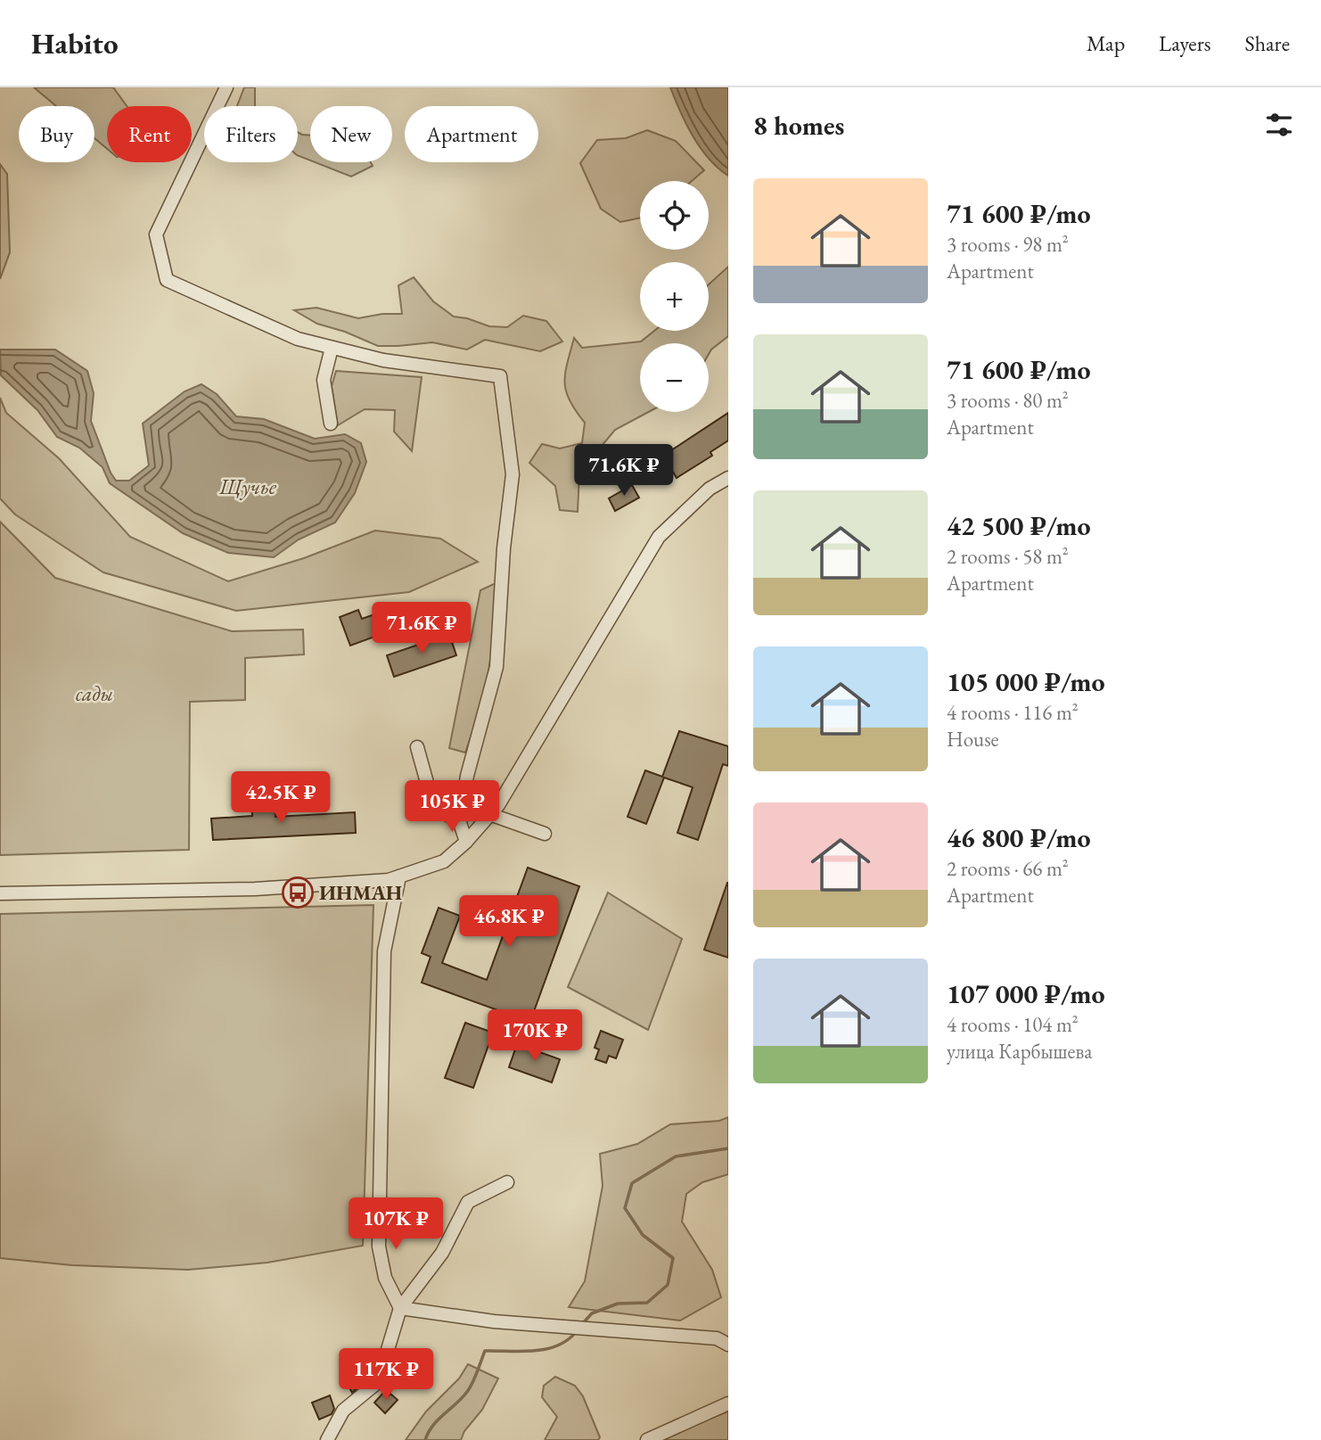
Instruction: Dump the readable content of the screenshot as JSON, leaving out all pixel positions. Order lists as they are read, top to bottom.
{
  "water": ["Щучье"],
  "parks": ["сады"],
  "places": {
    "bus stop": ["ИНМАН"]
  },
  "page": {
    "header": "Habito",
    "nav": ["Map", "Layers", "Share"],
    "heading": "8 homes",
    "chip": [
      "Buy",
      "Rent",
      "Filters",
      "New",
      "Apartment"
    ],
    "list": [
      {
        "name": "71 600 ₽/mo",
        "note": "3 rooms · 98 m² · Apartment"
      },
      {
        "name": "71 600 ₽/mo",
        "note": "3 rooms · 80 m² · Apartment"
      },
      {
        "name": "42 500 ₽/mo",
        "note": "2 rooms · 58 m² · Apartment"
      },
      {
        "name": "105 000 ₽/mo",
        "note": "4 rooms · 116 m² · House"
      },
      {
        "name": "46 800 ₽/mo",
        "note": "2 rooms · 66 m² · Apartment"
      },
      {
        "name": "107 000 ₽/mo",
        "note": "4 rooms · 104 m² · улица Карбышева"
      }
    ],
    "map_buttons": ["+", "−"],
    "price": [
      "71.6K ₽",
      "71.6K ₽",
      "42.5K ₽",
      "105K ₽",
      "46.8K ₽",
      "170K ₽",
      "107K ₽",
      "117K ₽"
    ]
  }
}
